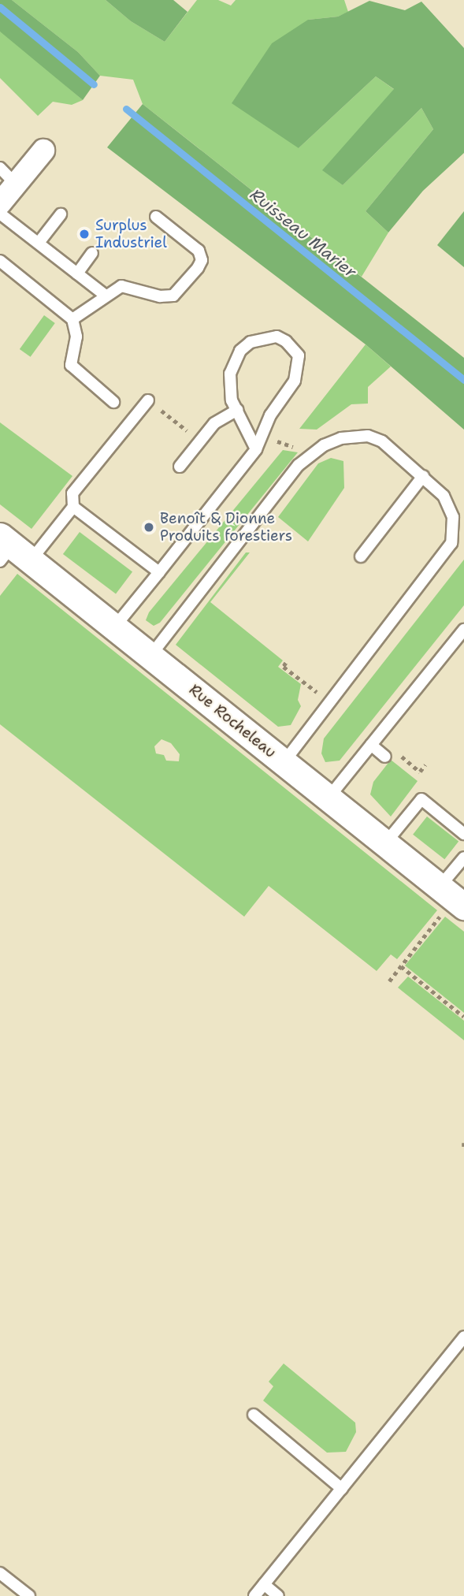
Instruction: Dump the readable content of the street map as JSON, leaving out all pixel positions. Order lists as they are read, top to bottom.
{
  "streets": {
    "street": ["Rue Rocheleau"]
  },
  "water": ["Ruisseau Marier"],
  "places": ["Surplus Industriel", "Benoît & Dionne Produits forestiers"]
}
